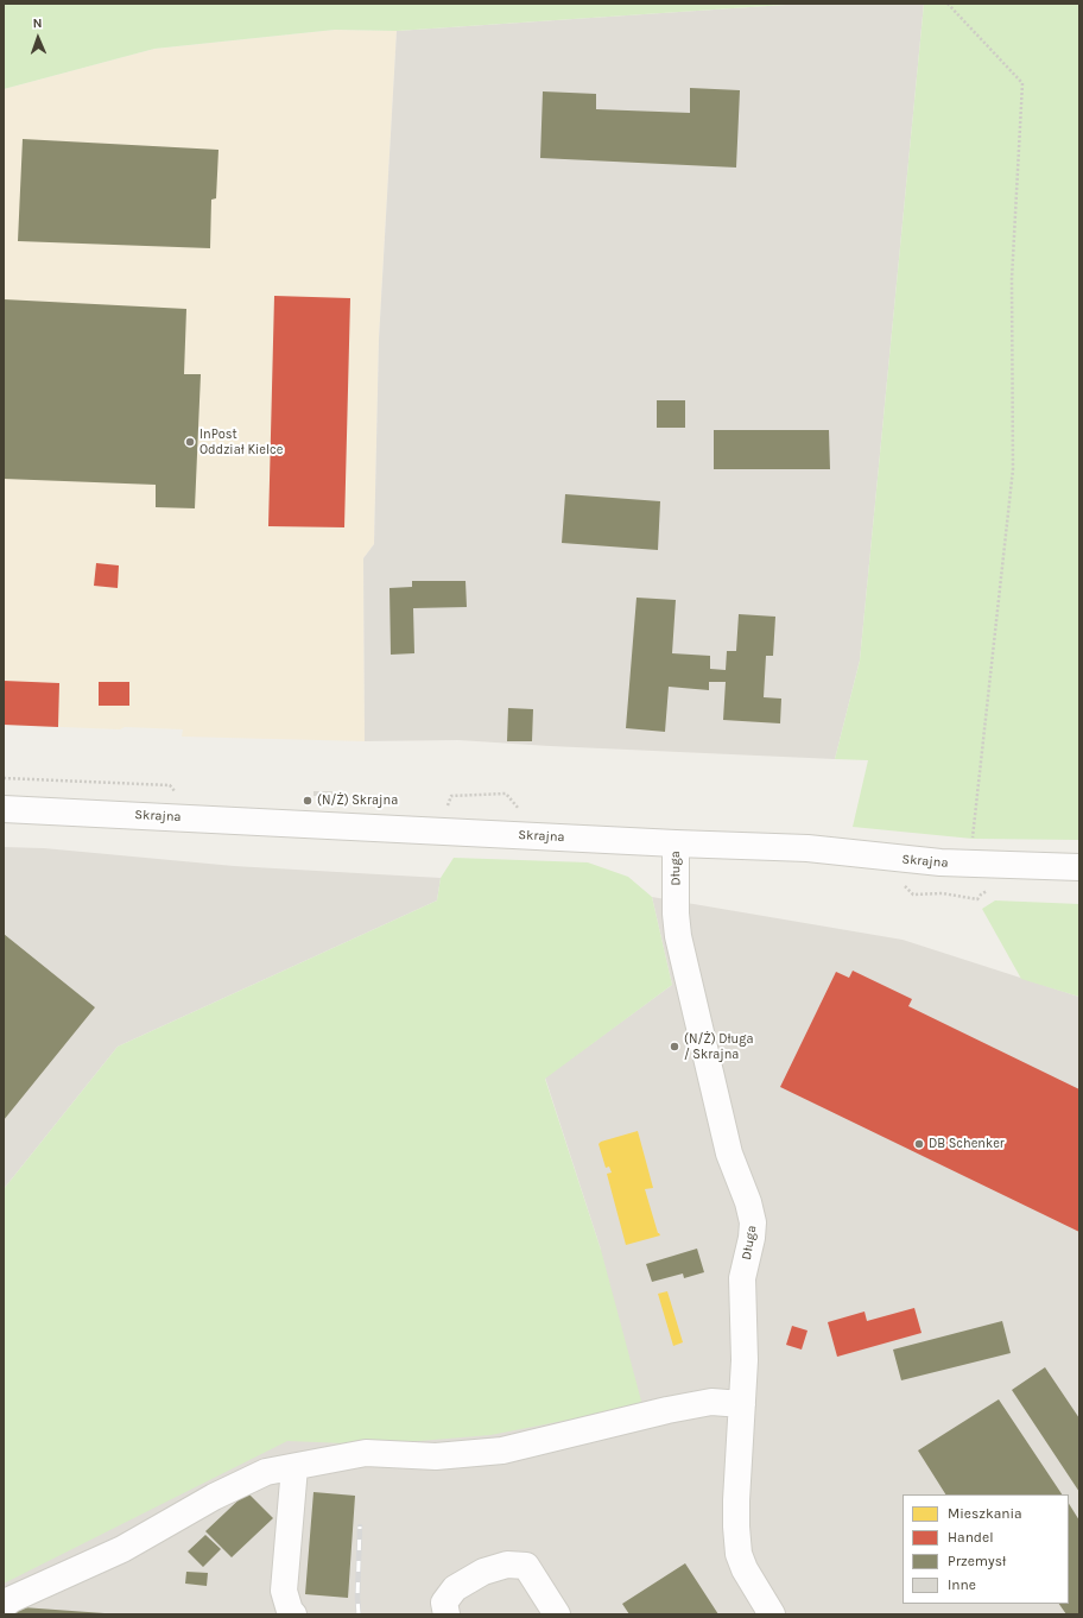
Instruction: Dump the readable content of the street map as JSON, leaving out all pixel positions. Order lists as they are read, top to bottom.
{
  "streets": {
    "street": ["Skrajna", "Długa"]
  },
  "crossings": [
    ["Skrajna", "Długa"]
  ],
  "places": [
    "InPost Oddział Kielce",
    "(N/Ż) Skrajna",
    "(N/Ż) Długa / Skrajna",
    "DB Schenker"
  ],
  "legend": [
    "Mieszkania",
    "Handel",
    "Przemysł",
    "Inne"
  ],
  "north": "top"
}
